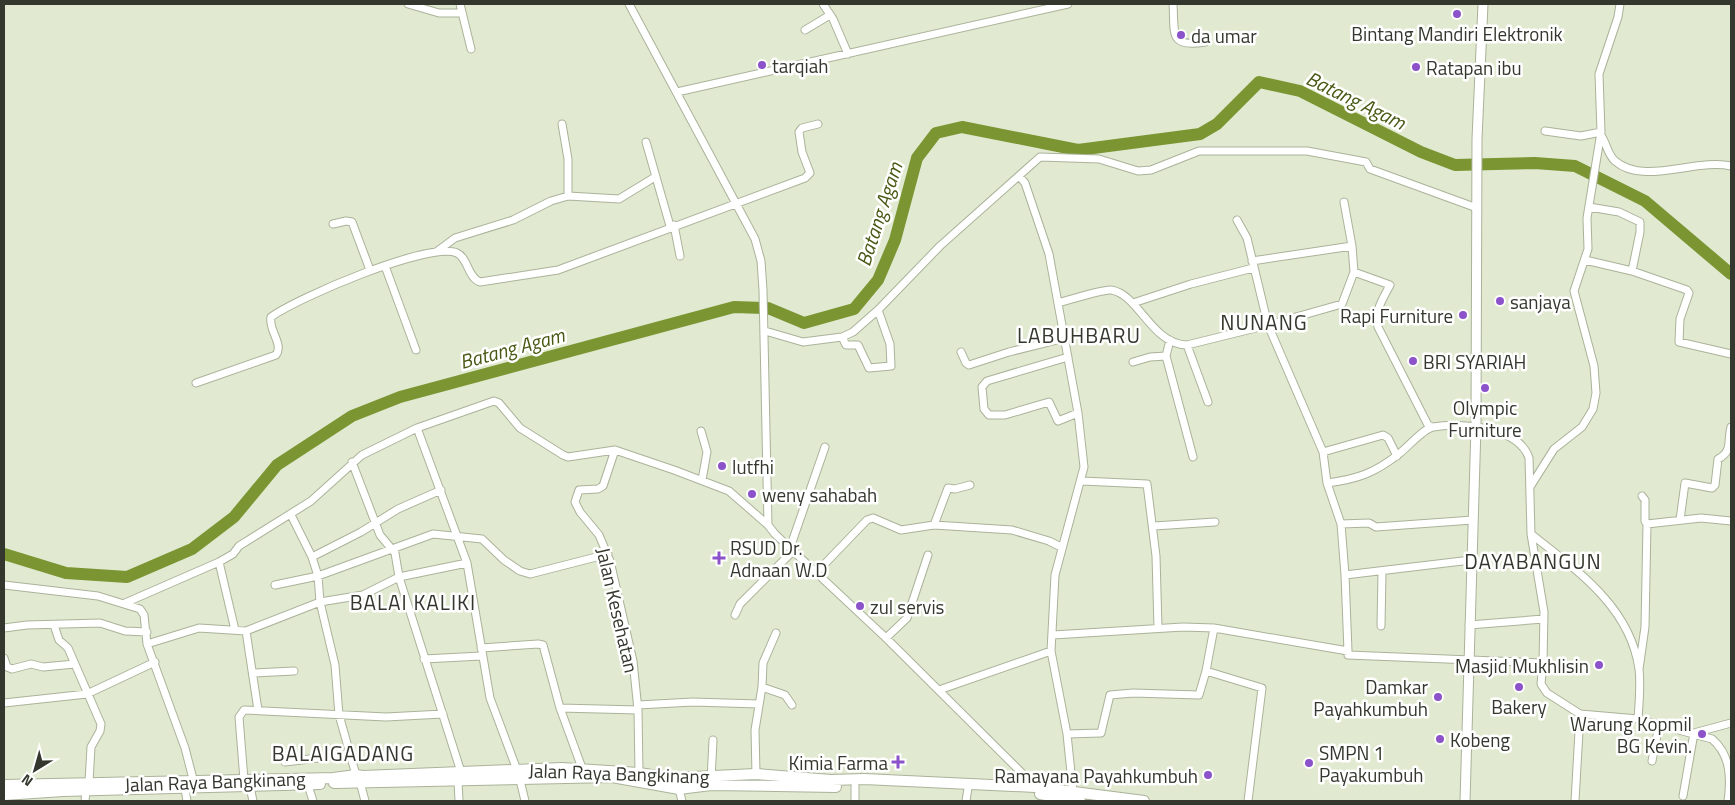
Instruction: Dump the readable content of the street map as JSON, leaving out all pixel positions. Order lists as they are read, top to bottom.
{
  "streets": {
    "highway": ["Jalan Raya Bangkinang"],
    "street": ["Jalan Kesehatan"]
  },
  "crossings": [
    ["Jalan Kesehatan", "Jalan Raya Bangkinang"]
  ],
  "districts": [
    "NUNANG",
    "LABUHBARU",
    "DAYABANGUN",
    "BALAI KALIKI",
    "BALAIGADANG"
  ],
  "water": ["Batang Agam"],
  "places": {
    "other": [
      "Bintang Mandiri Elektronik",
      "da umar",
      "tarqiah",
      "Ratapan ibu",
      "sanjaya",
      "Rapi Furniture",
      "BRI SYARIAH",
      "Olympic Furniture",
      "lutfhi",
      "weny sahabah",
      "zul servis",
      "Masjid Mukhlisin",
      "Bakery",
      "Damkar Payahkumbuh",
      "Warung Kopmil BG Kevin.",
      "Kobeng",
      "SMPN 1 Payakumbuh",
      "Ramayana Payahkumbuh"
    ],
    "health": ["RSUD Dr. Adnaan W.D", "Kimia Farma"]
  },
  "north": "bottom left"
}
